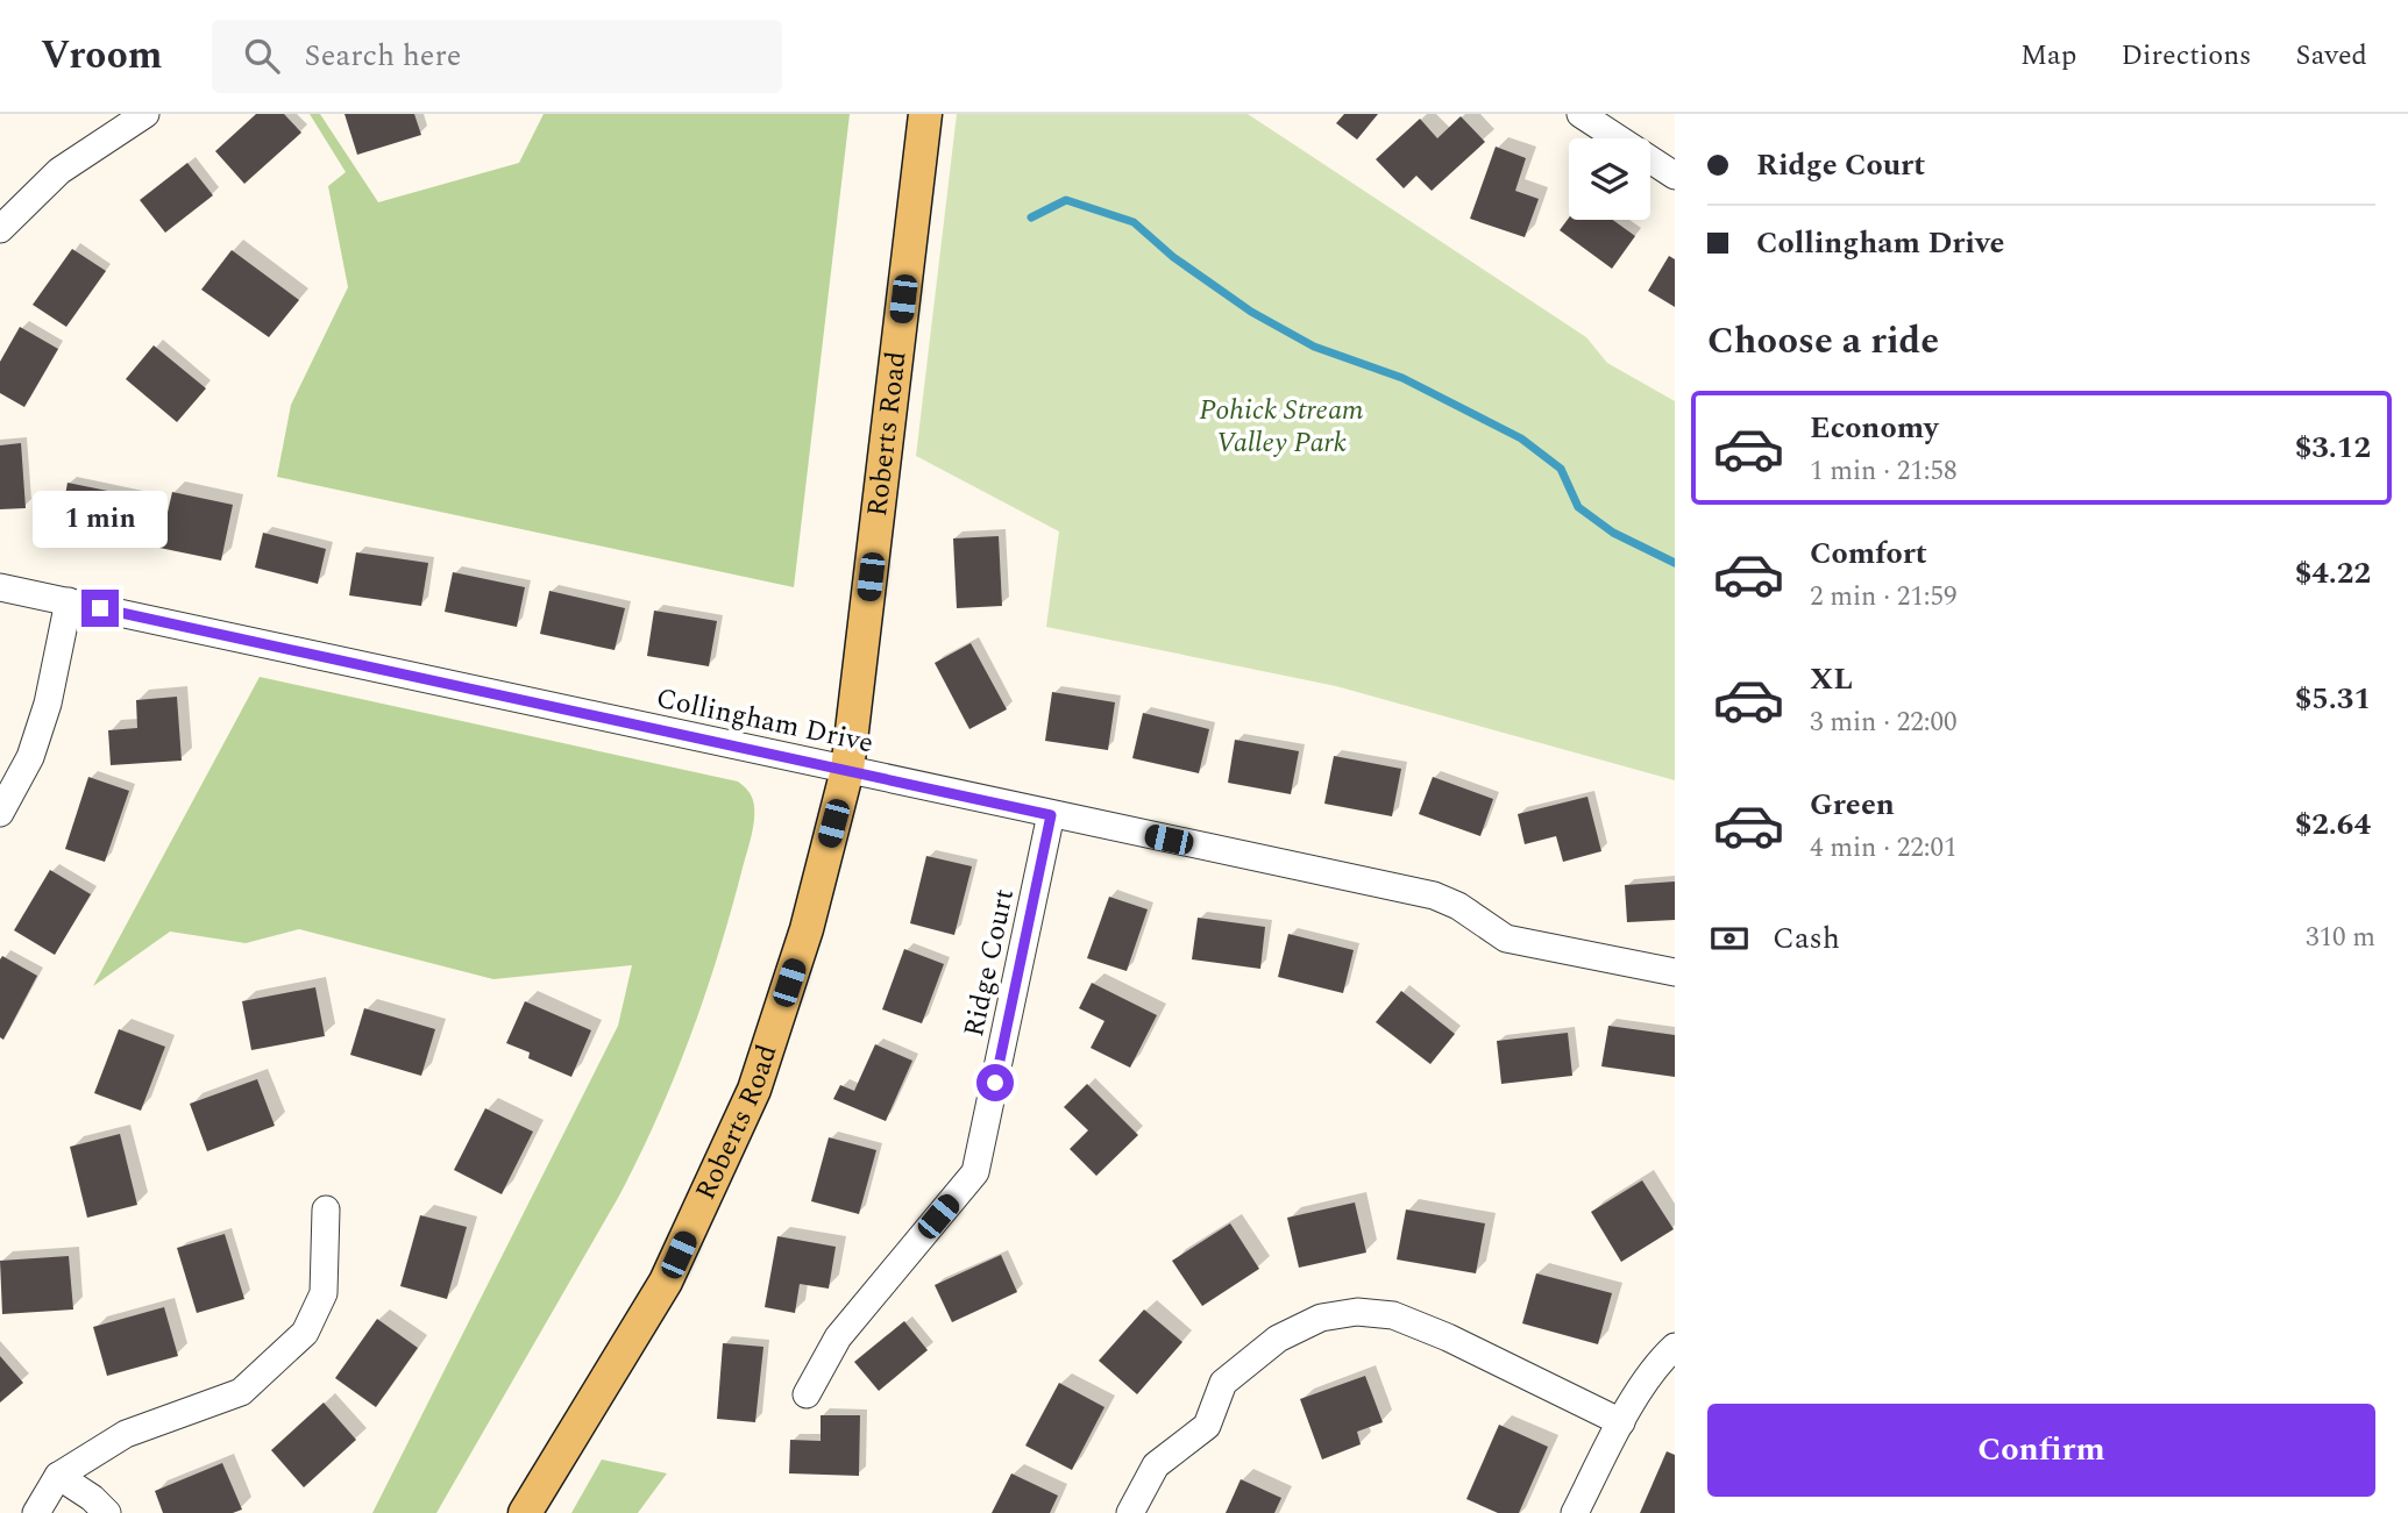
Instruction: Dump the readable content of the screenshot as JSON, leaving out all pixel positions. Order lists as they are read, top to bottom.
{
  "streets": {
    "main road": ["Roberts Road"],
    "street": ["Collingham Drive", "Ridge Court"]
  },
  "crossings": [
    ["Roberts Road", "Collingham Drive"],
    ["Collingham Drive", "Ridge Court"]
  ],
  "parks": ["Pohick Stream Valley Park"],
  "page": {
    "header": "Vroom",
    "search": "Search here",
    "nav": ["Map", "Directions", "Saved"],
    "banner": ["Ridge Court", "Collingham Drive"],
    "heading": "Choose a ride",
    "list": [
      {
        "name": "Economy",
        "note": "1 min · 21:58",
        "value": "$3.12"
      },
      {
        "name": "Comfort",
        "note": "2 min · 21:59",
        "value": "$4.22"
      },
      {
        "name": "XL",
        "note": "3 min · 22:00",
        "value": "$5.31"
      },
      {
        "name": "Green",
        "note": "4 min · 22:01",
        "value": "$2.64"
      }
    ],
    "bubble": "1 min",
    "pay": ["Cash", "310 m"],
    "buttons": "Confirm"
  }
}
